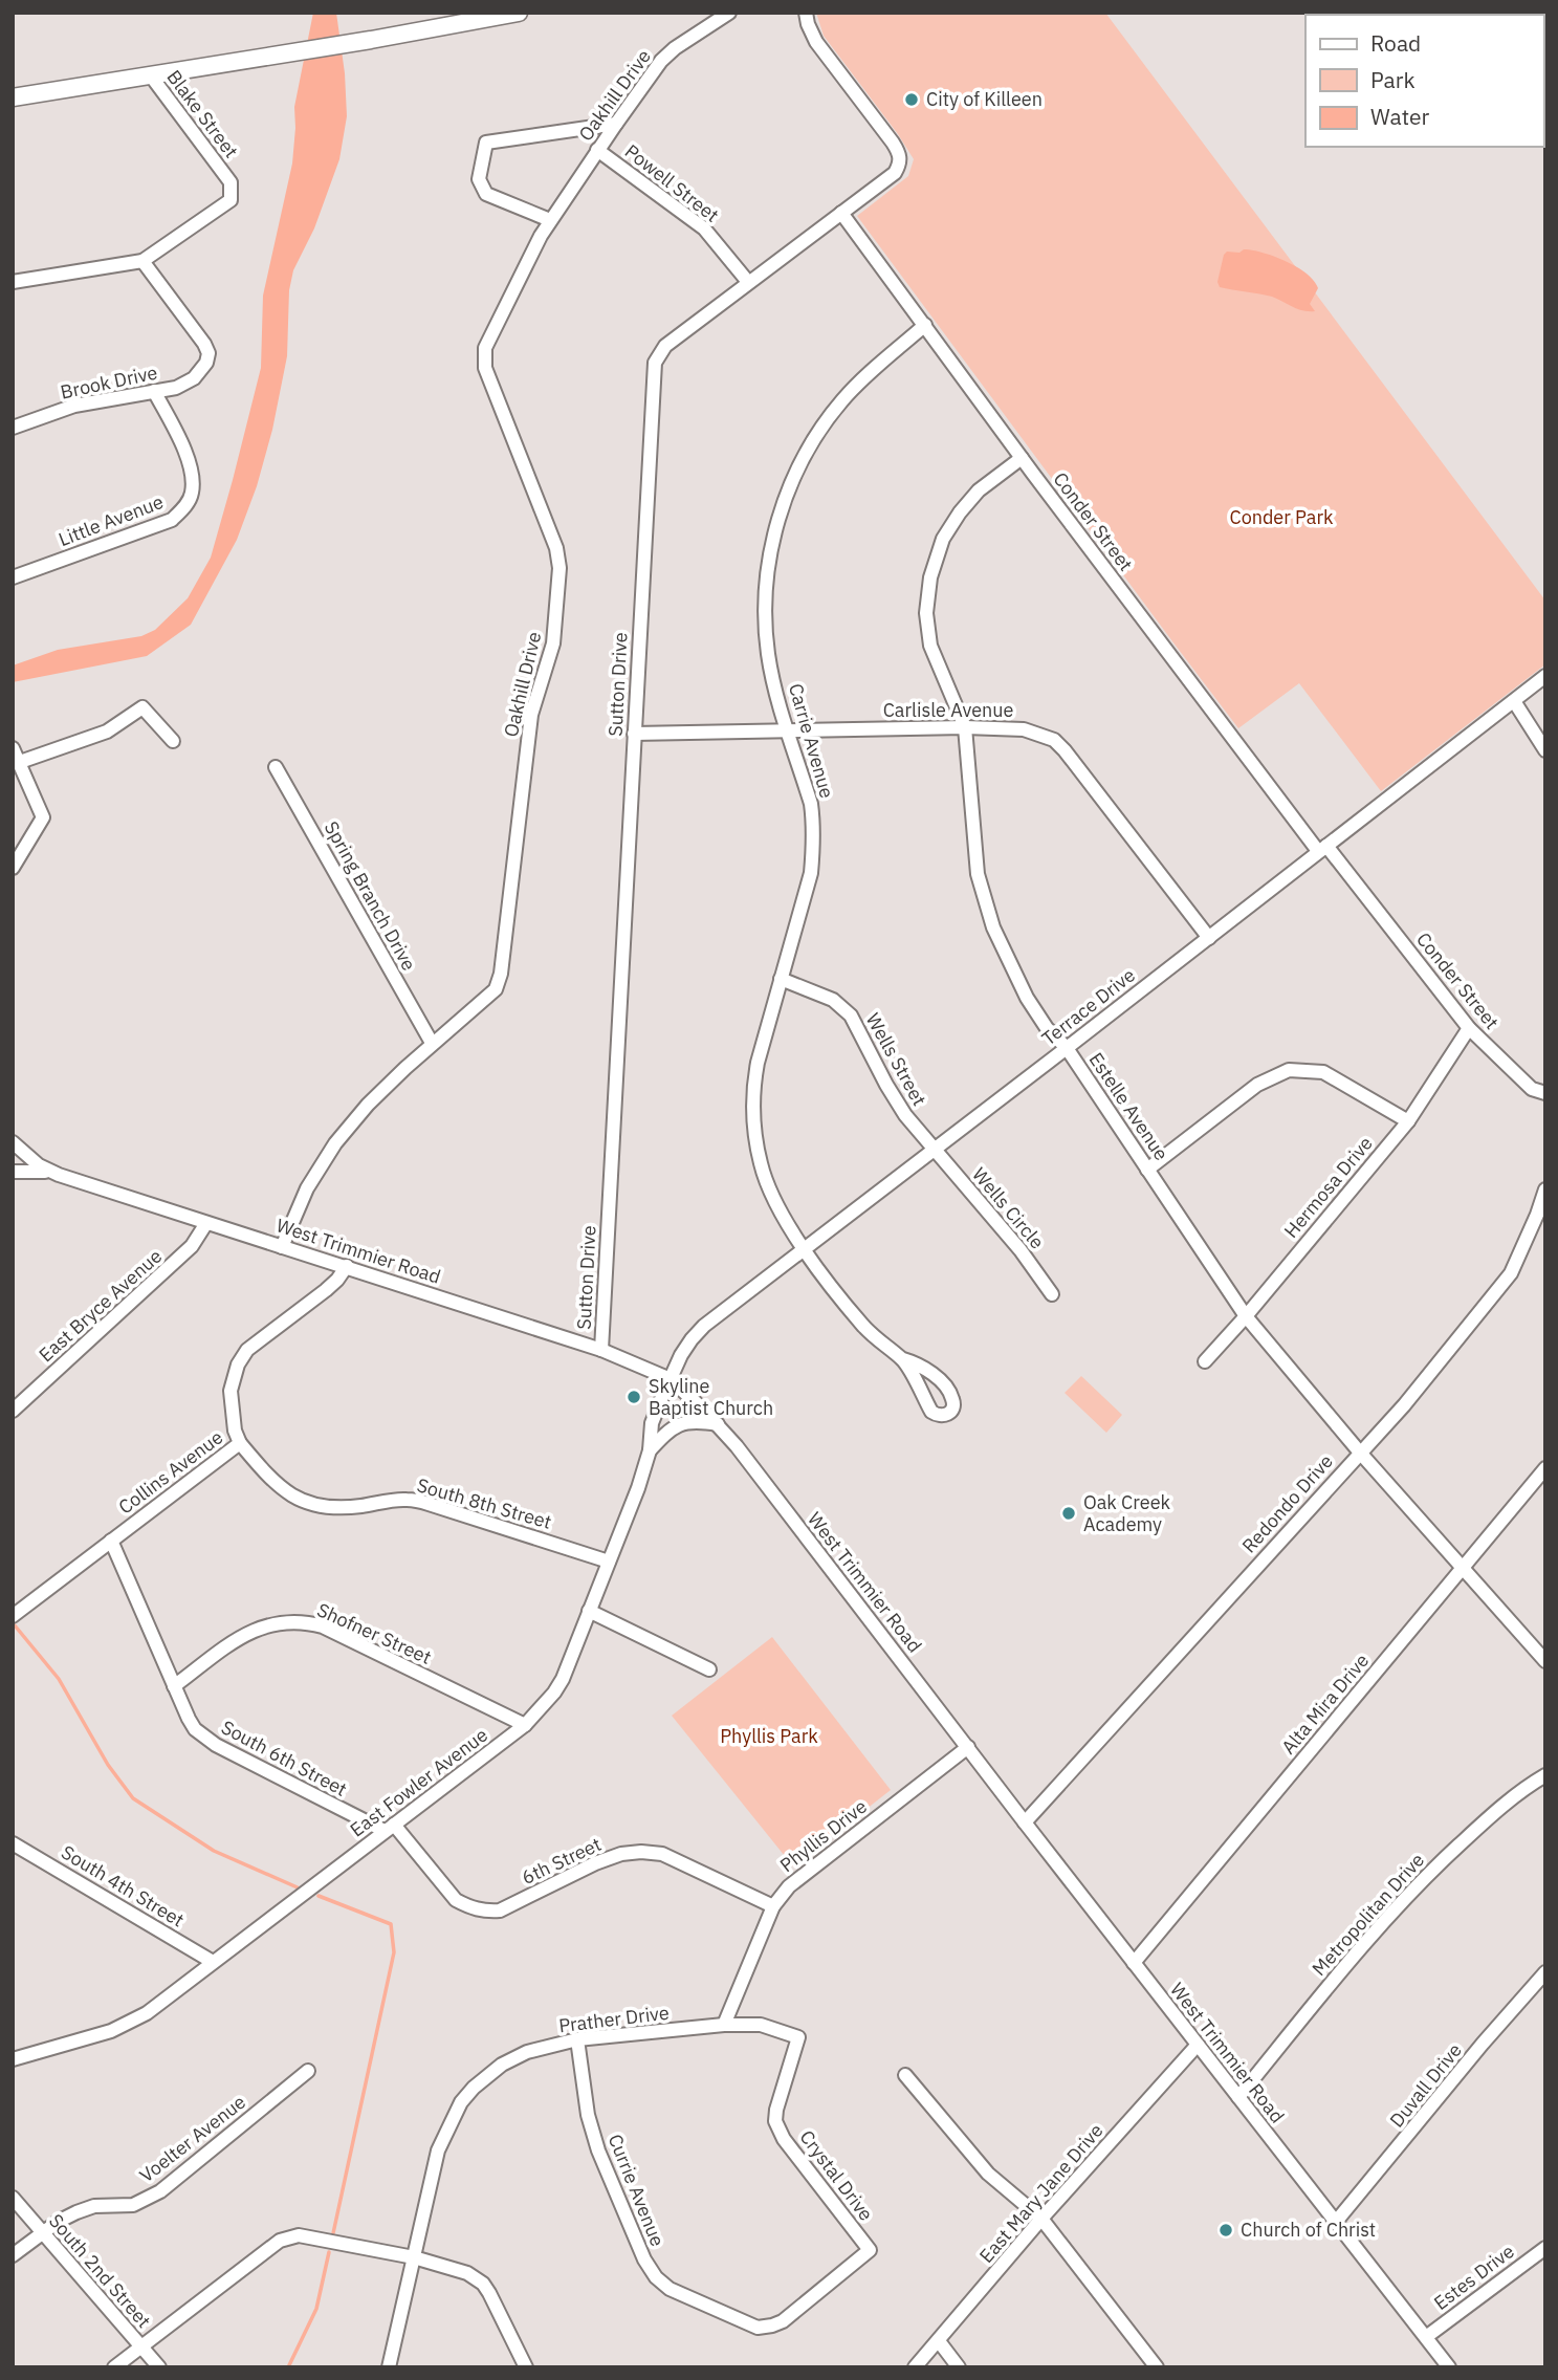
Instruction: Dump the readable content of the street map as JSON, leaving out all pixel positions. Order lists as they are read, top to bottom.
{
  "streets": {
    "street": [
      "Oakhill Drive",
      "Blake Street",
      "Powell Street",
      "Brook Drive",
      "Little Avenue",
      "Conder Street",
      "Sutton Drive",
      "Carlisle Avenue",
      "Carrie Avenue",
      "Spring Branch Drive",
      "Terrace Drive",
      "Wells Street",
      "Estelle Avenue",
      "Hermosa Drive",
      "Wells Circle",
      "West Trimmier Road",
      "East Bryce Avenue",
      "Collins Avenue",
      "South 8th Street",
      "Redondo Drive",
      "Shofner Street",
      "Alta Mira Drive",
      "South 6th Street",
      "East Fowler Avenue",
      "Phyllis Drive",
      "6th Street",
      "South 4th Street",
      "Metropolitan Drive",
      "Prather Drive",
      "Duvall Drive",
      "Voelter Avenue",
      "Crystal Drive",
      "Currie Avenue",
      "East Mary Jane Drive",
      "South 2nd Street",
      "Estes Drive"
    ]
  },
  "crossings": [
    ["Oakhill Drive", "Powell Street"],
    ["Oakhill Drive", "Spring Branch Drive"],
    ["Oakhill Drive", "West Trimmier Road"],
    ["Blake Street", "Brook Drive"],
    ["Powell Street", "Sutton Drive"],
    ["Brook Drive", "Little Avenue"],
    ["Conder Street", "Sutton Drive"],
    ["Conder Street", "Carrie Avenue"],
    ["Conder Street", "Terrace Drive"],
    ["Conder Street", "Estelle Avenue"],
    ["Conder Street", "Hermosa Drive"],
    ["Sutton Drive", "Carlisle Avenue"],
    ["Sutton Drive", "West Trimmier Road"],
    ["Carlisle Avenue", "Carrie Avenue"],
    ["Carlisle Avenue", "Terrace Drive"],
    ["Carlisle Avenue", "Estelle Avenue"],
    ["Carrie Avenue", "Terrace Drive"],
    ["Carrie Avenue", "Wells Street"],
    ["Terrace Drive", "Wells Street"],
    ["Terrace Drive", "Estelle Avenue"],
    ["Terrace Drive", "Wells Circle"],
    ["Terrace Drive", "West Trimmier Road"],
    ["Terrace Drive", "East Fowler Avenue"],
    ["Wells Street", "Wells Circle"],
    ["Estelle Avenue", "Hermosa Drive"],
    ["Estelle Avenue", "Redondo Drive"],
    ["Estelle Avenue", "Alta Mira Drive"],
    ["West Trimmier Road", "East Bryce Avenue"],
    ["West Trimmier Road", "Collins Avenue"],
    ["West Trimmier Road", "Redondo Drive"],
    ["West Trimmier Road", "Alta Mira Drive"],
    ["West Trimmier Road", "East Fowler Avenue"],
    ["West Trimmier Road", "Phyllis Drive"],
    ["West Trimmier Road", "Metropolitan Drive"],
    ["West Trimmier Road", "Duvall Drive"],
    ["West Trimmier Road", "East Mary Jane Drive"],
    ["West Trimmier Road", "Estes Drive"],
    ["Collins Avenue", "South 8th Street"],
    ["Collins Avenue", "South 6th Street"],
    ["South 8th Street", "East Fowler Avenue"],
    ["Shofner Street", "South 6th Street"],
    ["Shofner Street", "East Fowler Avenue"],
    ["South 6th Street", "East Fowler Avenue"],
    ["South 6th Street", "6th Street"],
    ["East Fowler Avenue", "6th Street"],
    ["East Fowler Avenue", "South 4th Street"],
    ["Phyllis Drive", "6th Street"],
    ["Phyllis Drive", "Prather Drive"],
    ["Prather Drive", "Crystal Drive"],
    ["Prather Drive", "Currie Avenue"],
    ["Voelter Avenue", "South 2nd Street"],
    ["Crystal Drive", "Currie Avenue"]
  ],
  "parks": ["Conder Park", "Phyllis Park"],
  "places": [
    "City of Killeen",
    "Skyline Baptist Church",
    "Oak Creek Academy",
    "Church of Christ"
  ],
  "legend": ["Road", "Park", "Water"]
}
